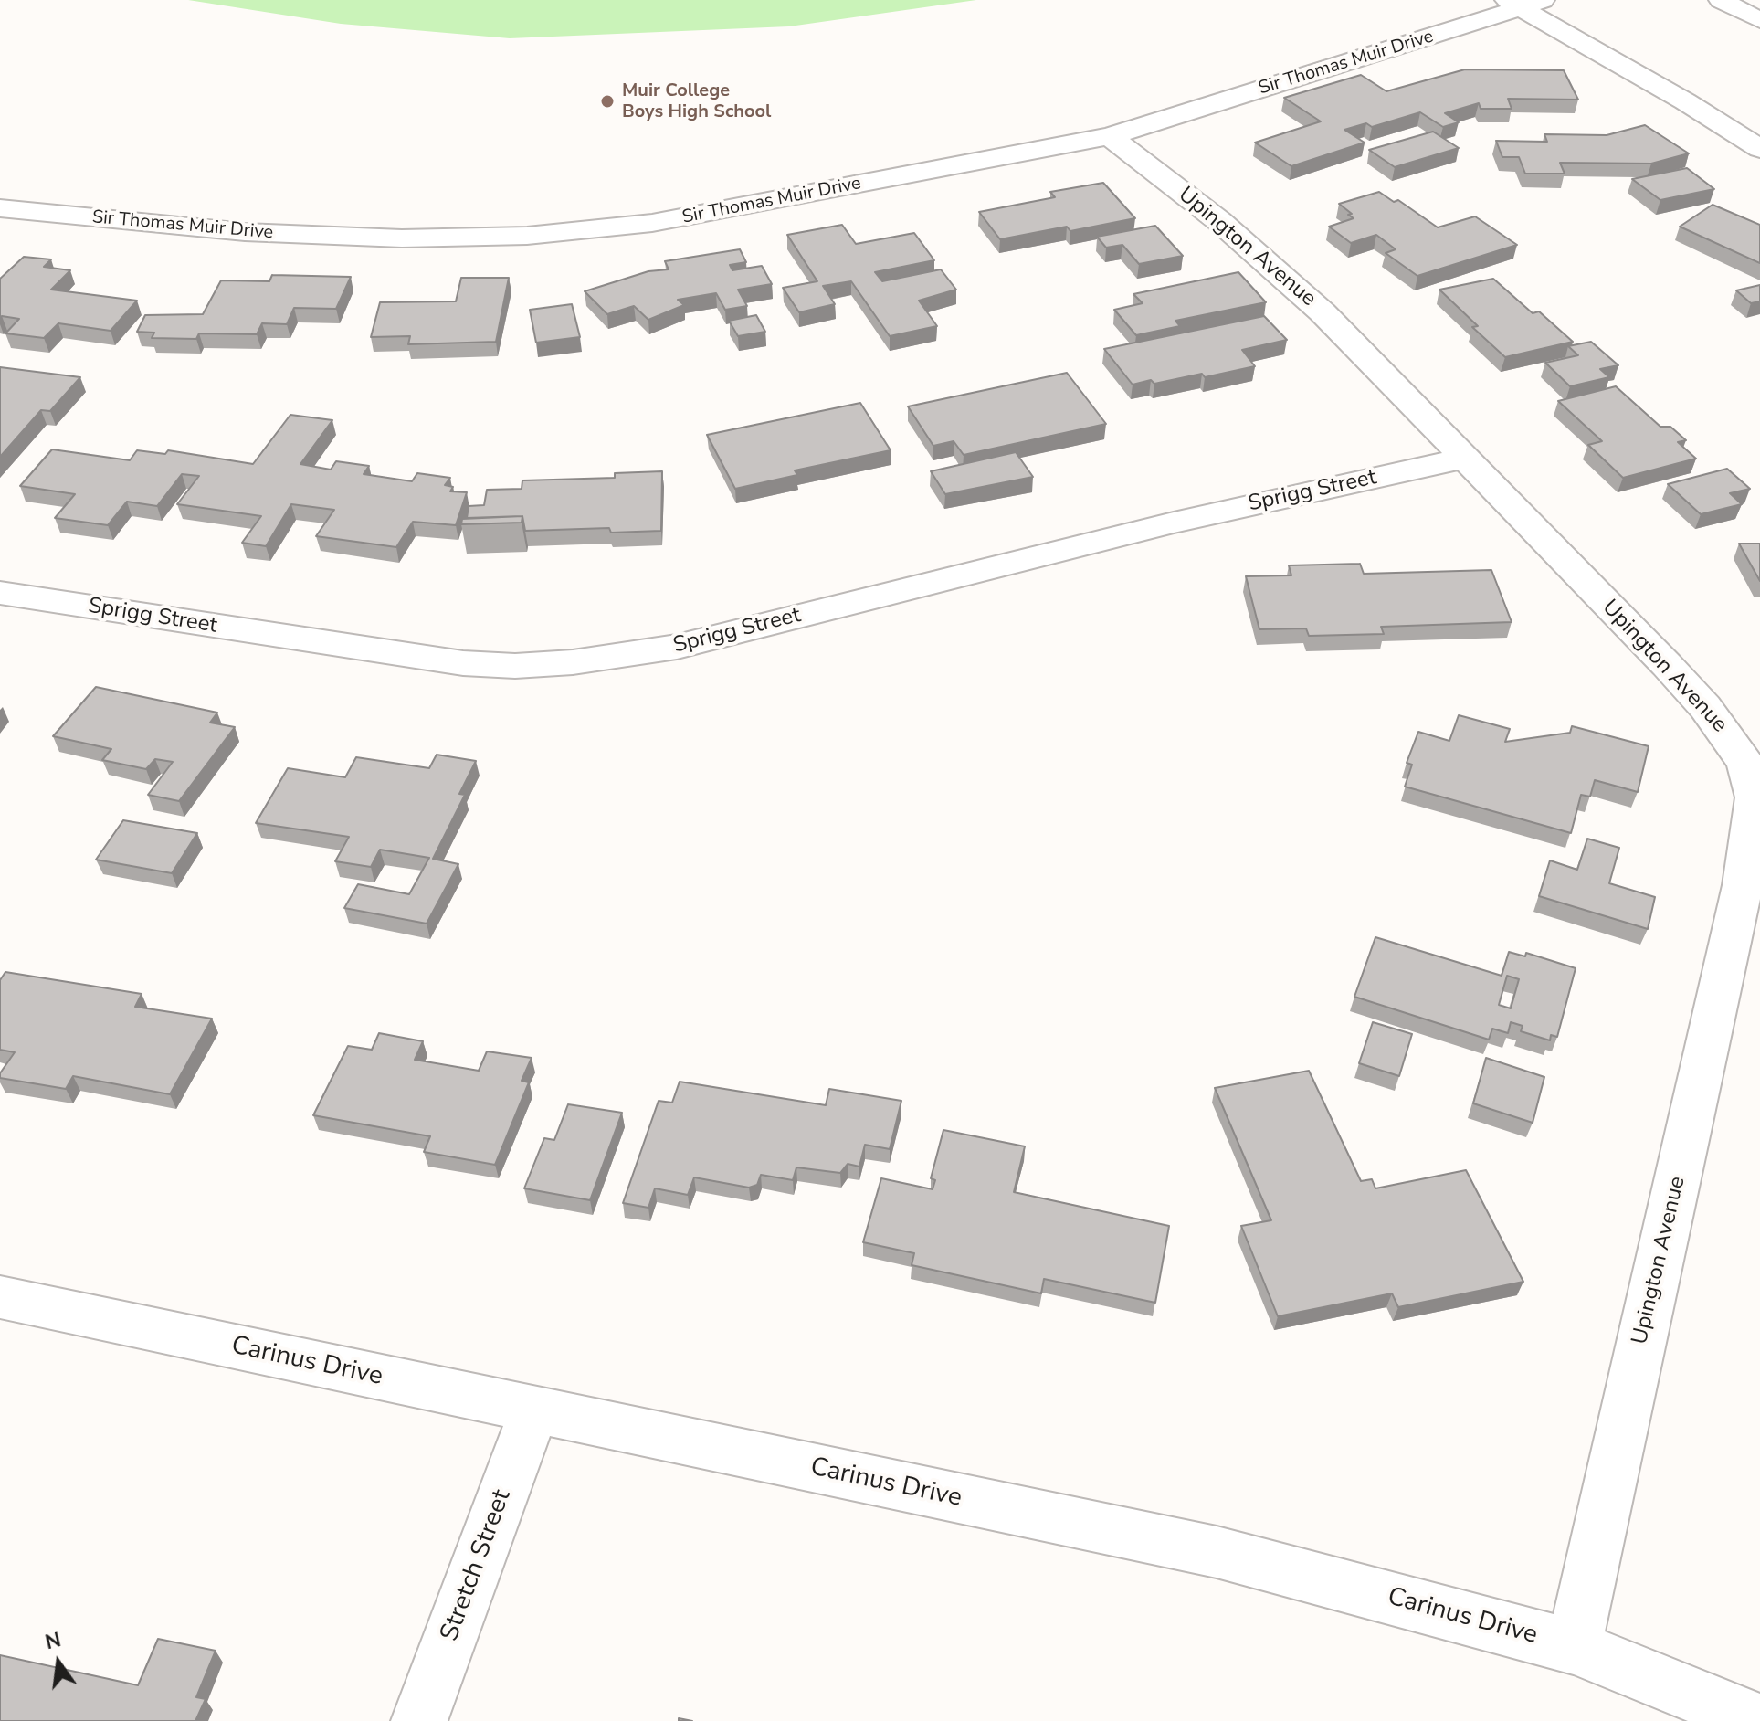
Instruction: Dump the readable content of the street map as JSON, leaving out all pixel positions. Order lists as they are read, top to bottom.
{
  "streets": {
    "street": [
      "Sir Thomas Muir Drive",
      "Upington Avenue",
      "Sprigg Street",
      "Carinus Drive",
      "Stretch Street"
    ]
  },
  "crossings": [
    ["Sir Thomas Muir Drive", "Upington Avenue"],
    ["Upington Avenue", "Sprigg Street"],
    ["Upington Avenue", "Carinus Drive"],
    ["Carinus Drive", "Stretch Street"]
  ],
  "places": ["Muir College Boys High School"],
  "north": "top"
}
